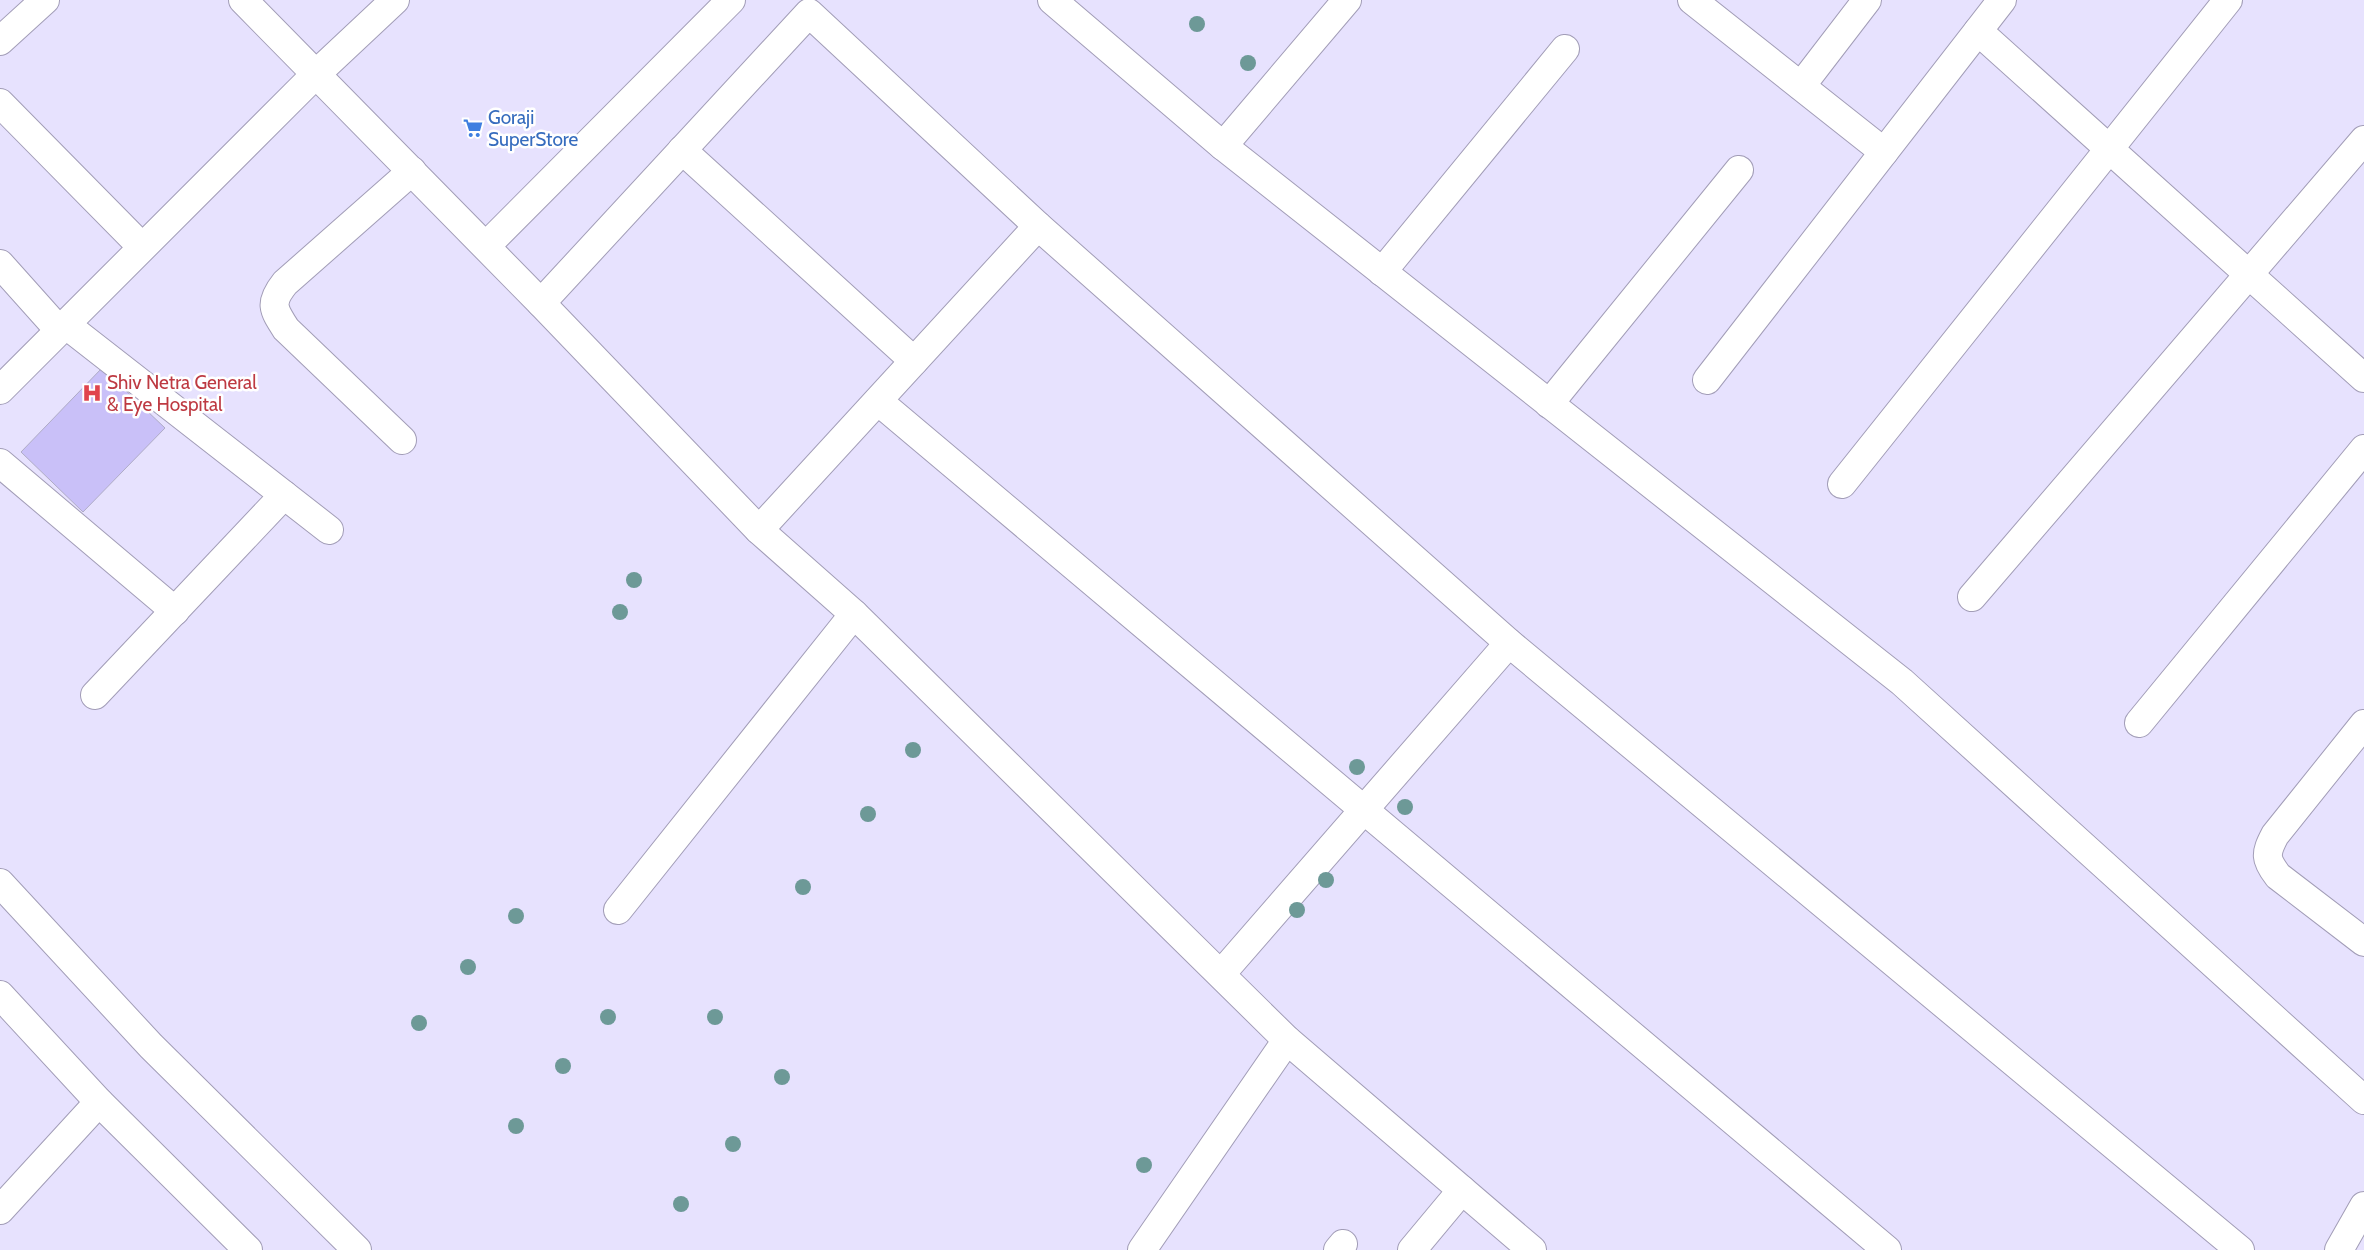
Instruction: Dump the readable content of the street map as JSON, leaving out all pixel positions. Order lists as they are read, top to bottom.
{
  "places": {
    "supermarket": ["Goraji SuperStore"],
    "hospital": ["Shiv Netra General & Eye Hospital"]
  }
}
